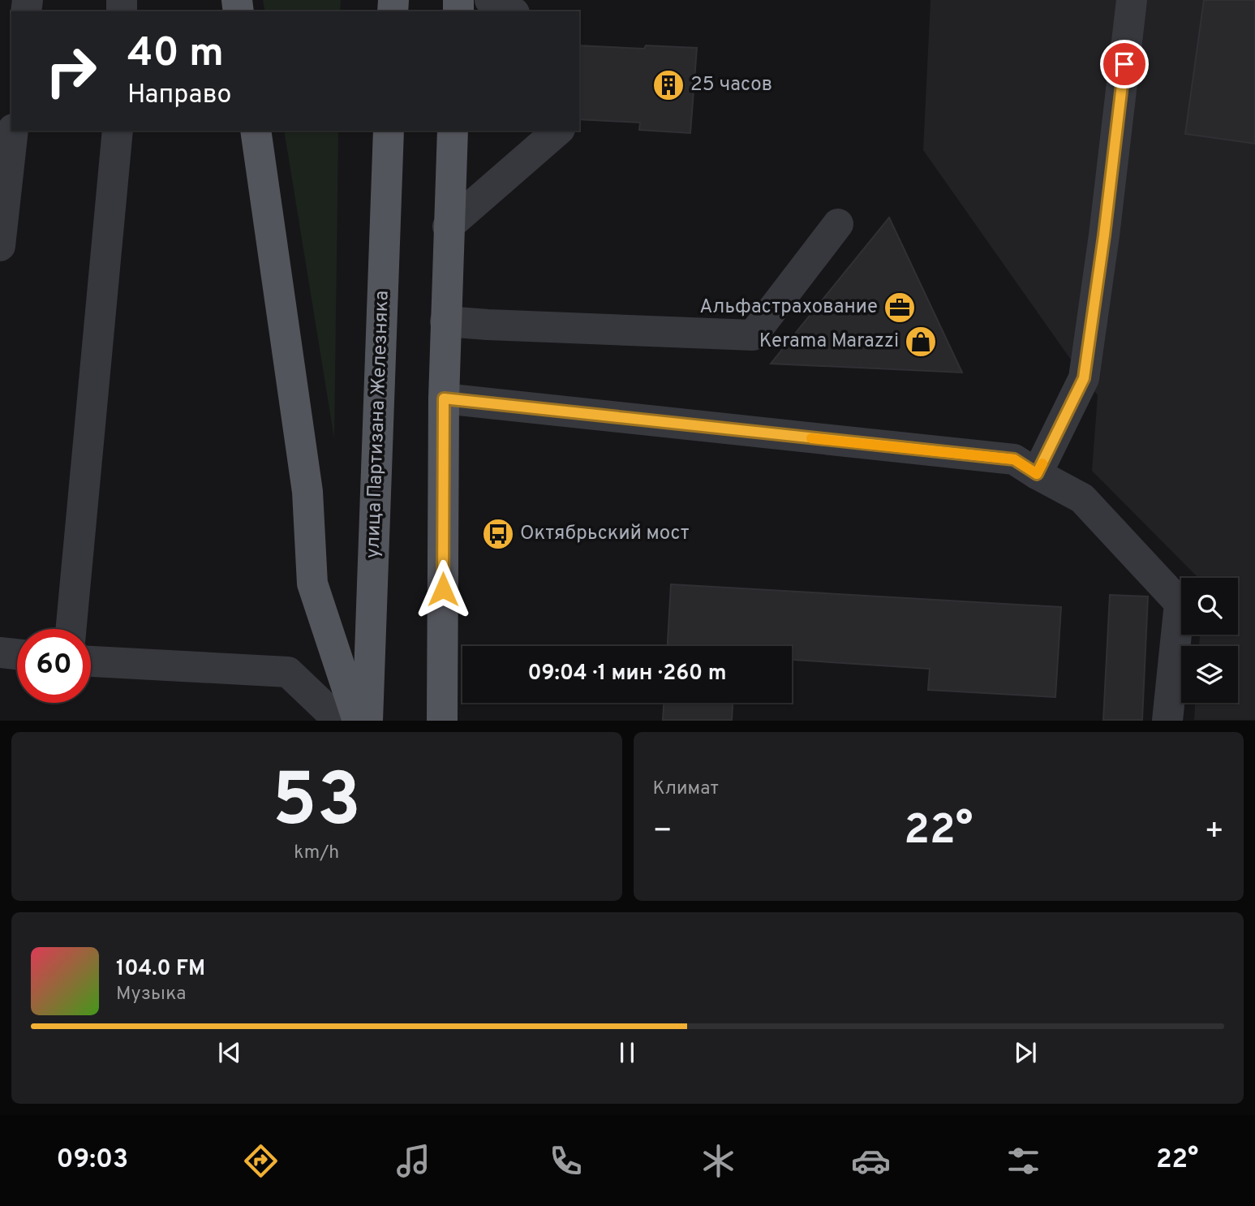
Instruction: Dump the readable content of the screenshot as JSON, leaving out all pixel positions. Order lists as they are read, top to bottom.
{
  "streets": {
    "main road": ["улица Партизана Железняка"]
  },
  "places": {
    "building": ["25 часов"],
    "office": ["Альфастрахование"],
    "shop": ["Kerama Marazzi"],
    "bus stop": ["Октябрьский мост"]
  },
  "page": {
    "turn": ["40 m", "Направо"],
    "limit": "60",
    "trip": "09:04 · 1 мин · 260 m",
    "tile": [
      ["53", "km/h"],
      "Климат"
    ],
    "heat": ["−", "22°", "+"],
    "song": ["104.0 FM", "Музыка"],
    "tabs": ["09:03", "22°"]
  }
}
